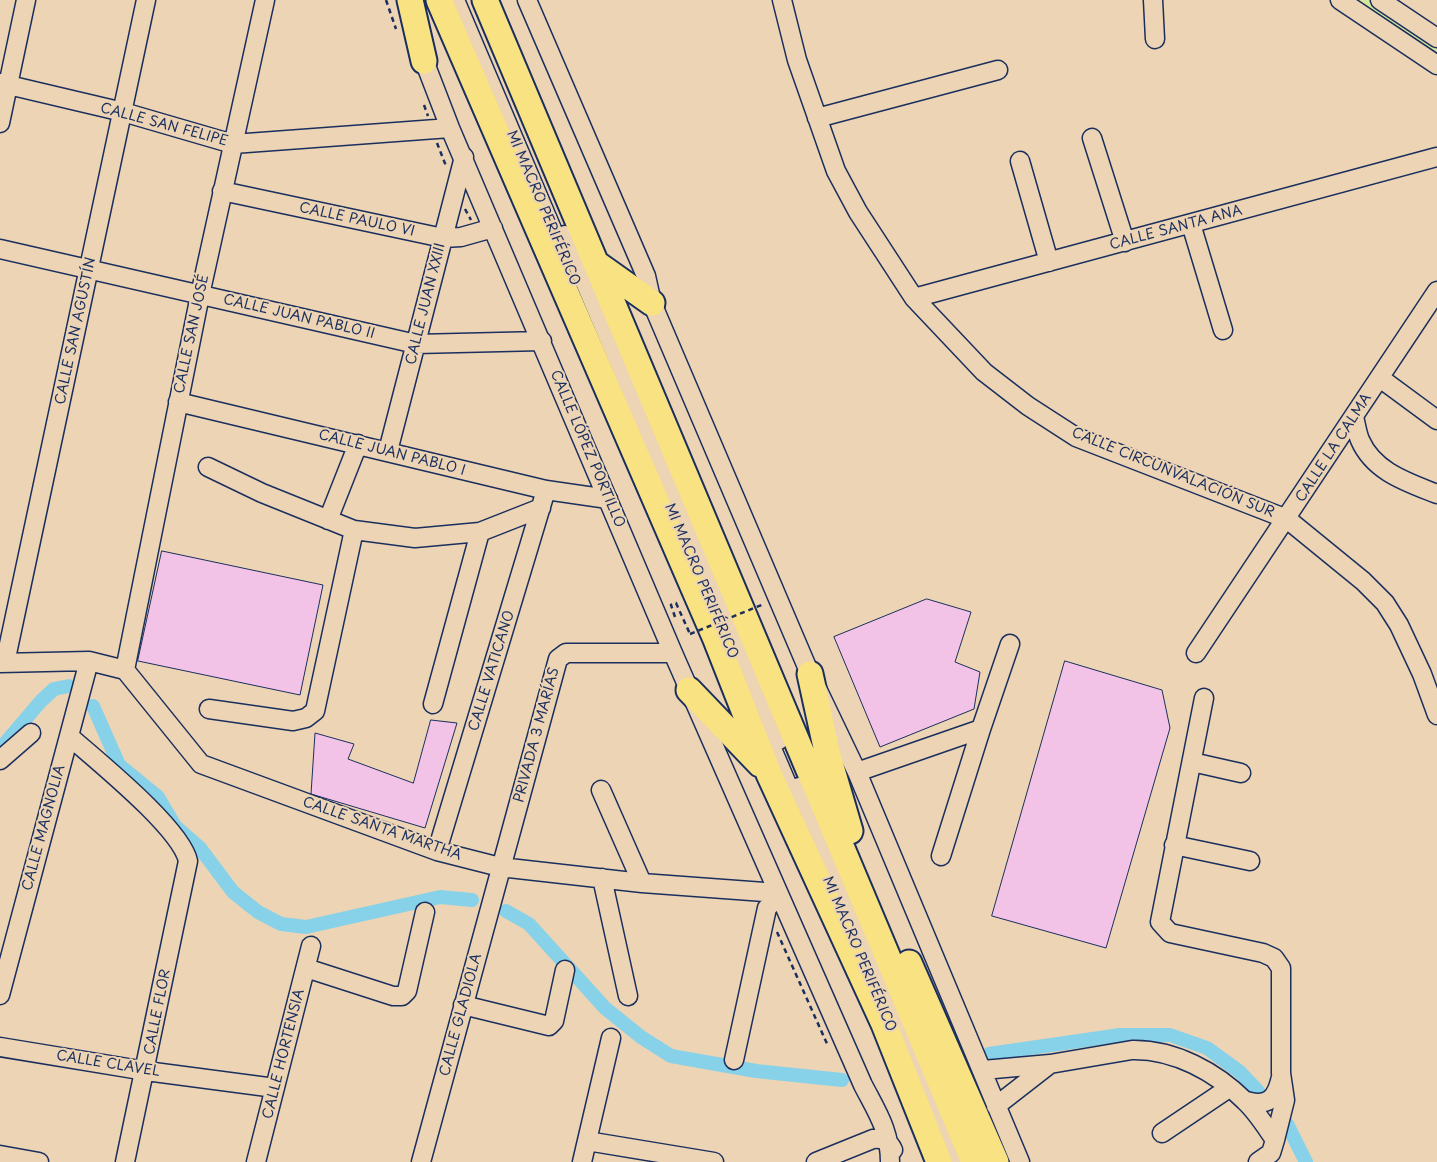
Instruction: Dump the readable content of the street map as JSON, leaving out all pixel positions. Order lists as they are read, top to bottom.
{
  "streets": {
    "street": [
      "CALLE SAN FELIPE",
      "MI MACRO PERIFÉRICO",
      "CALLE PAULO VI",
      "CALLE SANTA ANA",
      "CALLE JUAN XXIII",
      "CALLE JUAN PABLO II",
      "CALLE SAN AGUSTÍN",
      "CALLE SAN JOSÉ",
      "CALLE LA CALMA",
      "CALLE LÓPEZ PORTILLO",
      "CALLE JUAN PABLO I",
      "CALLE CIRCUNVALACIÓN SUR",
      "CALLE VATICANO",
      "PRIVADA 3 MARÍAS",
      "CALLE MAGNOLIA",
      "CALLE SANTA MARTHA",
      "CALLE FLOR",
      "CALLE GLADIOLA",
      "CALLE HORTENSIA",
      "CALLE CLAVEL"
    ]
  },
  "crossings": [
    ["CALLE SAN FELIPE", "CALLE SAN AGUSTÍN"],
    ["CALLE SAN FELIPE", "CALLE SAN JOSÉ"],
    ["CALLE SAN FELIPE", "CALLE LÓPEZ PORTILLO"],
    ["CALLE PAULO VI", "CALLE JUAN XXIII"],
    ["CALLE PAULO VI", "CALLE SAN JOSÉ"],
    ["CALLE PAULO VI", "CALLE LÓPEZ PORTILLO"],
    ["CALLE SANTA ANA", "CALLE CIRCUNVALACIÓN SUR"],
    ["CALLE JUAN XXIII", "CALLE JUAN PABLO II"],
    ["CALLE JUAN XXIII", "CALLE LÓPEZ PORTILLO"],
    ["CALLE JUAN XXIII", "CALLE JUAN PABLO I"],
    ["CALLE JUAN PABLO II", "CALLE SAN AGUSTÍN"],
    ["CALLE JUAN PABLO II", "CALLE SAN JOSÉ"],
    ["CALLE JUAN PABLO II", "CALLE LÓPEZ PORTILLO"],
    ["CALLE SAN JOSÉ", "CALLE JUAN PABLO I"],
    ["CALLE SAN JOSÉ", "CALLE SANTA MARTHA"],
    ["CALLE LA CALMA", "CALLE CIRCUNVALACIÓN SUR"],
    ["CALLE LÓPEZ PORTILLO", "CALLE JUAN PABLO I"],
    ["CALLE LÓPEZ PORTILLO", "PRIVADA 3 MARÍAS"],
    ["CALLE LÓPEZ PORTILLO", "CALLE SANTA MARTHA"],
    ["CALLE JUAN PABLO I", "CALLE VATICANO"],
    ["CALLE VATICANO", "CALLE SANTA MARTHA"],
    ["PRIVADA 3 MARÍAS", "CALLE SANTA MARTHA"],
    ["PRIVADA 3 MARÍAS", "CALLE GLADIOLA"],
    ["CALLE MAGNOLIA", "CALLE FLOR"],
    ["CALLE SANTA MARTHA", "CALLE GLADIOLA"],
    ["CALLE FLOR", "CALLE CLAVEL"],
    ["CALLE HORTENSIA", "CALLE CLAVEL"]
  ]
}
